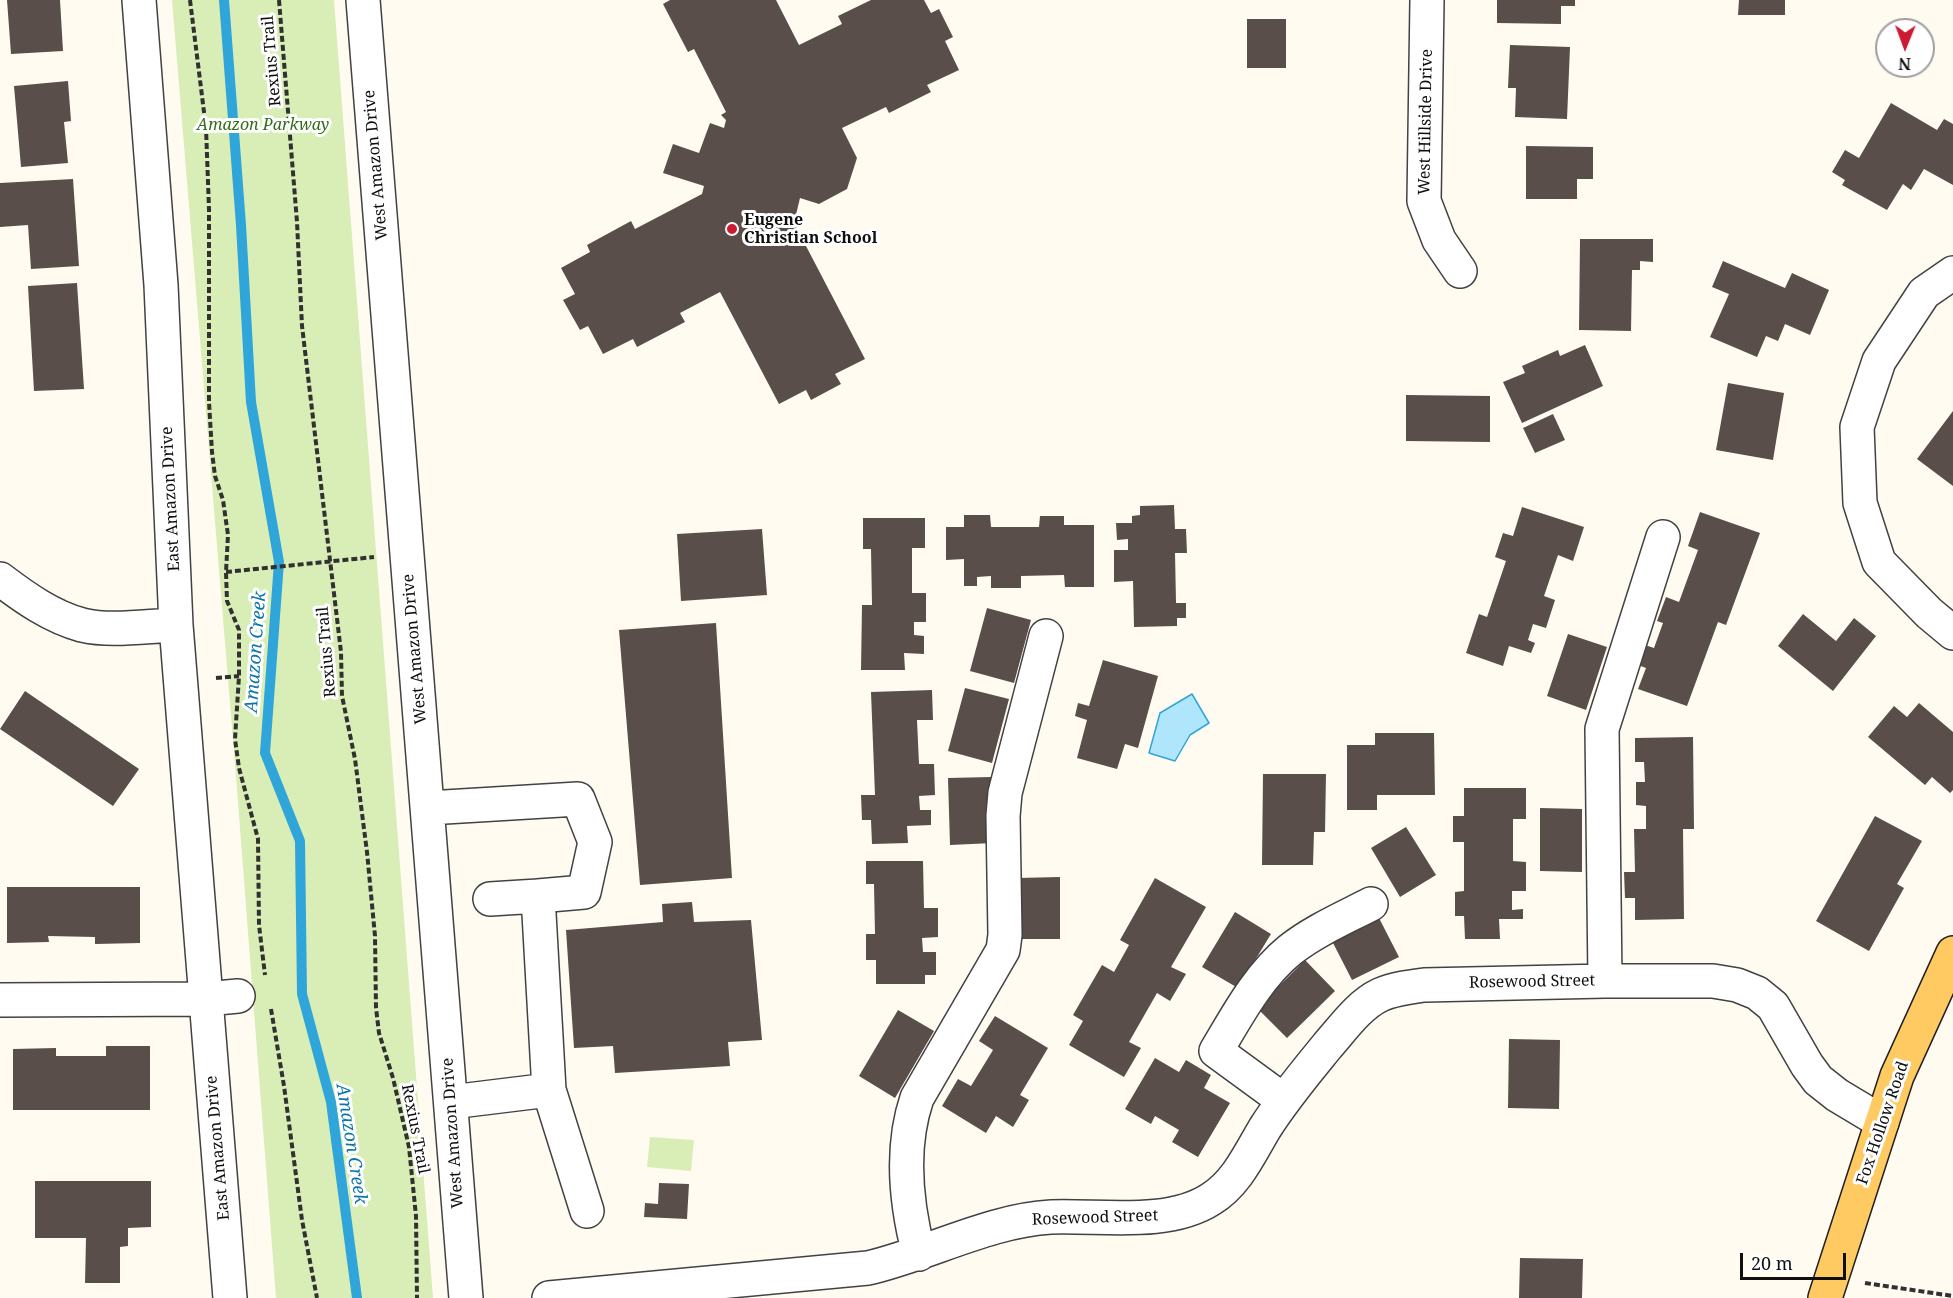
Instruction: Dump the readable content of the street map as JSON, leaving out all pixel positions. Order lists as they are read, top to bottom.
{
  "streets": {
    "main road": ["Fox Hollow Road"],
    "street": [
      "West Hillside Drive",
      "West Amazon Drive",
      "East Amazon Drive",
      "Rosewood Street"
    ],
    "path": ["Rexius Trail"]
  },
  "crossings": [
    ["Rosewood Street", "Fox Hollow Road"]
  ],
  "water": ["Amazon Creek"],
  "parks": ["Amazon Parkway"],
  "places": ["Eugene Christian School"],
  "scale_bar": "20 m",
  "north": "bottom"
}
